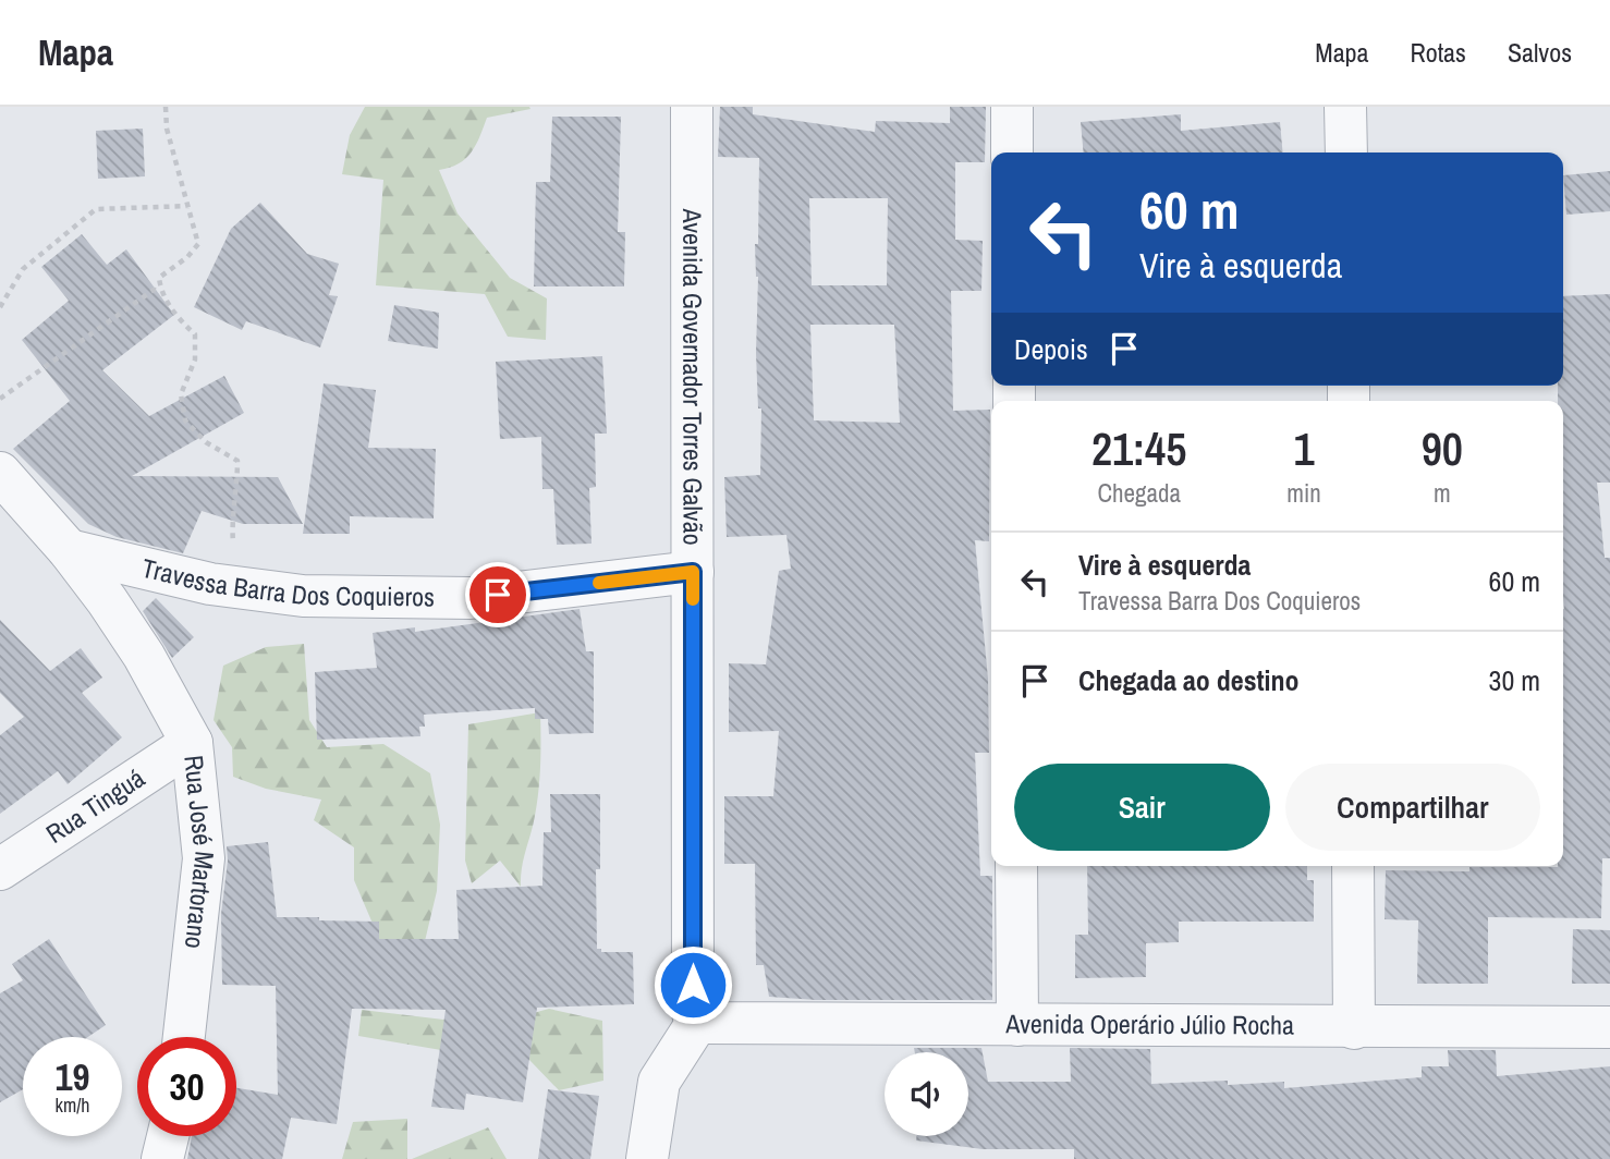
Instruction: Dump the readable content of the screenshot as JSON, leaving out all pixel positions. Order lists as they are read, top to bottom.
{
  "streets": {
    "street": [
      "Avenida Governador Torres Galvão",
      "Travessa Barra Dos Coquieros",
      "Rua Tinguá",
      "Rua José Martorano",
      "Avenida Operário Júlio Rocha"
    ]
  },
  "crossings": [
    ["Avenida Governador Torres Galvão", "Travessa Barra Dos Coquieros"],
    ["Avenida Governador Torres Galvão", "Avenida Operário Júlio Rocha"],
    ["Travessa Barra Dos Coquieros", "Rua José Martorano"],
    ["Rua Tinguá", "Rua José Martorano"]
  ],
  "page": {
    "header": "Mapa",
    "nav": ["Mapa", "Rotas", "Salvos"],
    "turn": ["60 m", "Vire à esquerda"],
    "then": "Depois",
    "eta": [
      "21:45",
      "Chegada",
      "1",
      "min",
      "90",
      "m"
    ],
    "list": [
      {
        "name": "Vire à esquerda",
        "note": "Travessa Barra Dos Coquieros",
        "value": "60 m"
      },
      {
        "name": "Chegada ao destino",
        "value": "30 m"
      }
    ],
    "buttons": ["Sair", "Compartilhar"],
    "speed": "19 km/h",
    "limit": "30"
  }
}
